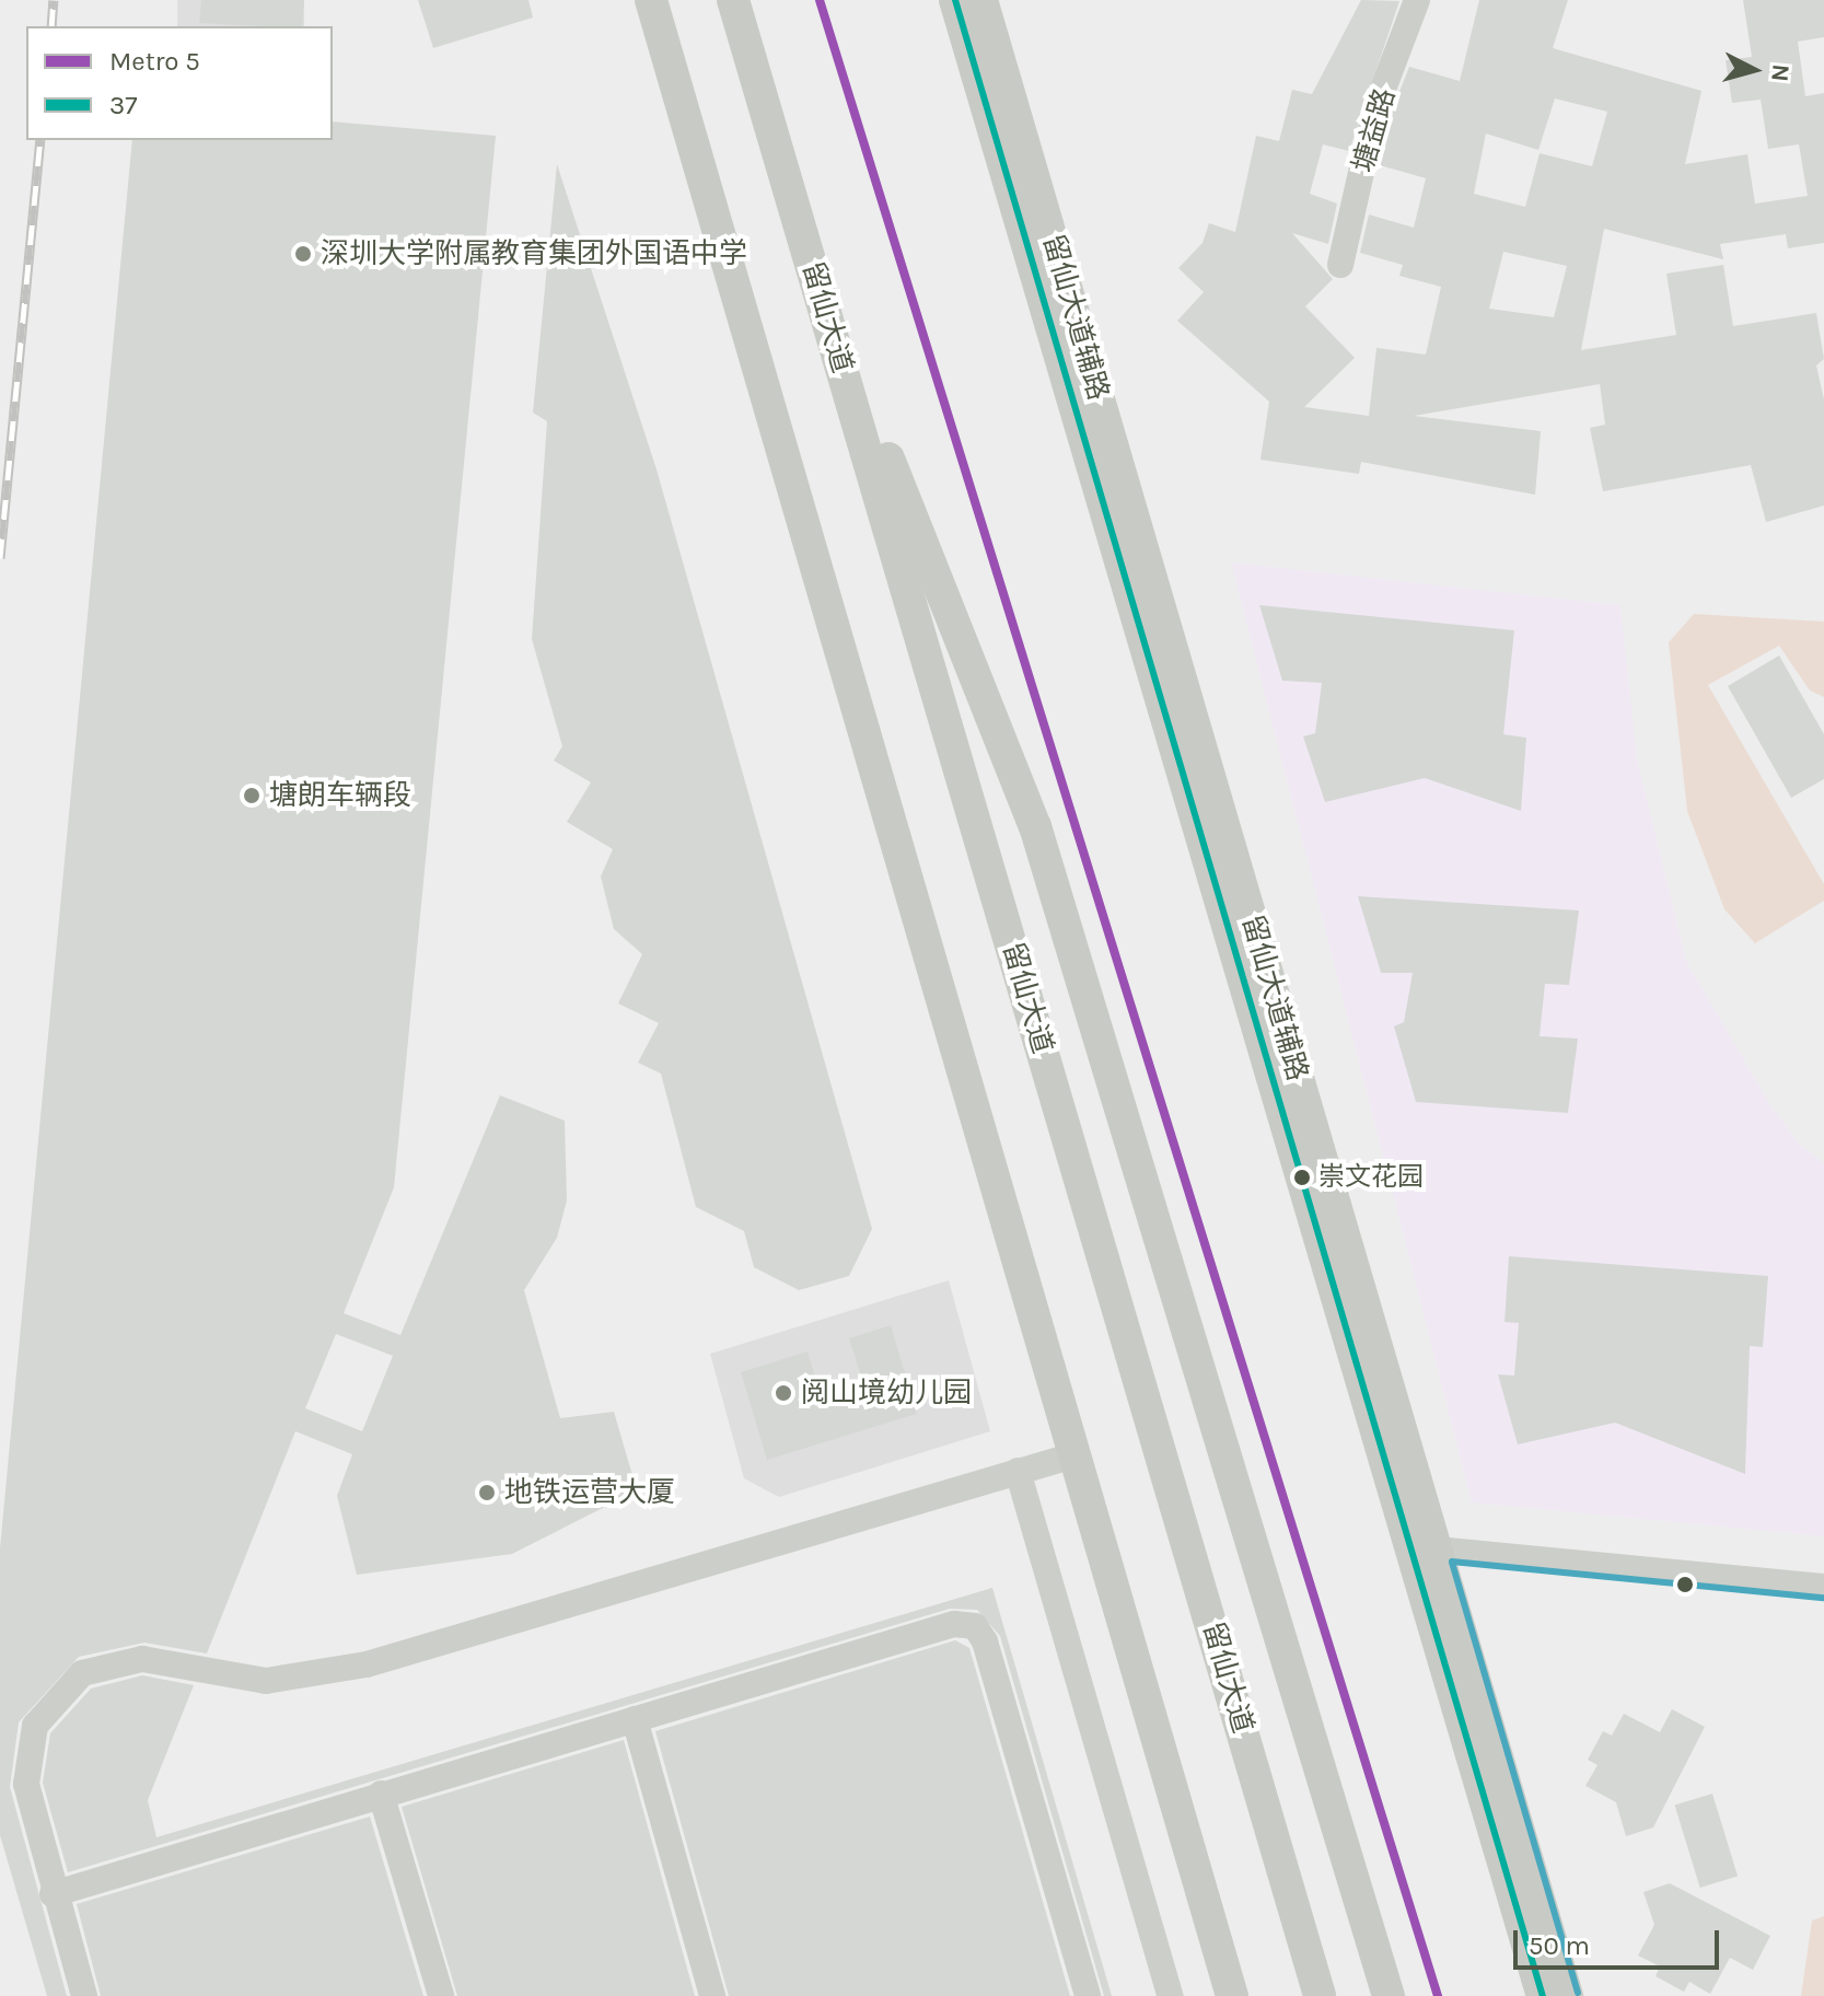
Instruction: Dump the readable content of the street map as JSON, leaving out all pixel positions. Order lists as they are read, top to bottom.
{
  "streets": {
    "main road": ["留仙大道", "留仙大道辅路"],
    "street": ["塘益路"]
  },
  "places": [
    "深圳大学附属教育集团外国语中学",
    "塘朗车辆段",
    "崇文花园",
    "阅山境幼儿园",
    "地铁运营大厦"
  ],
  "lines": ["metro line 5", "transit line 37"],
  "legend": ["Metro 5", "37"],
  "scale_bar": "50 m",
  "north": "right"
}
